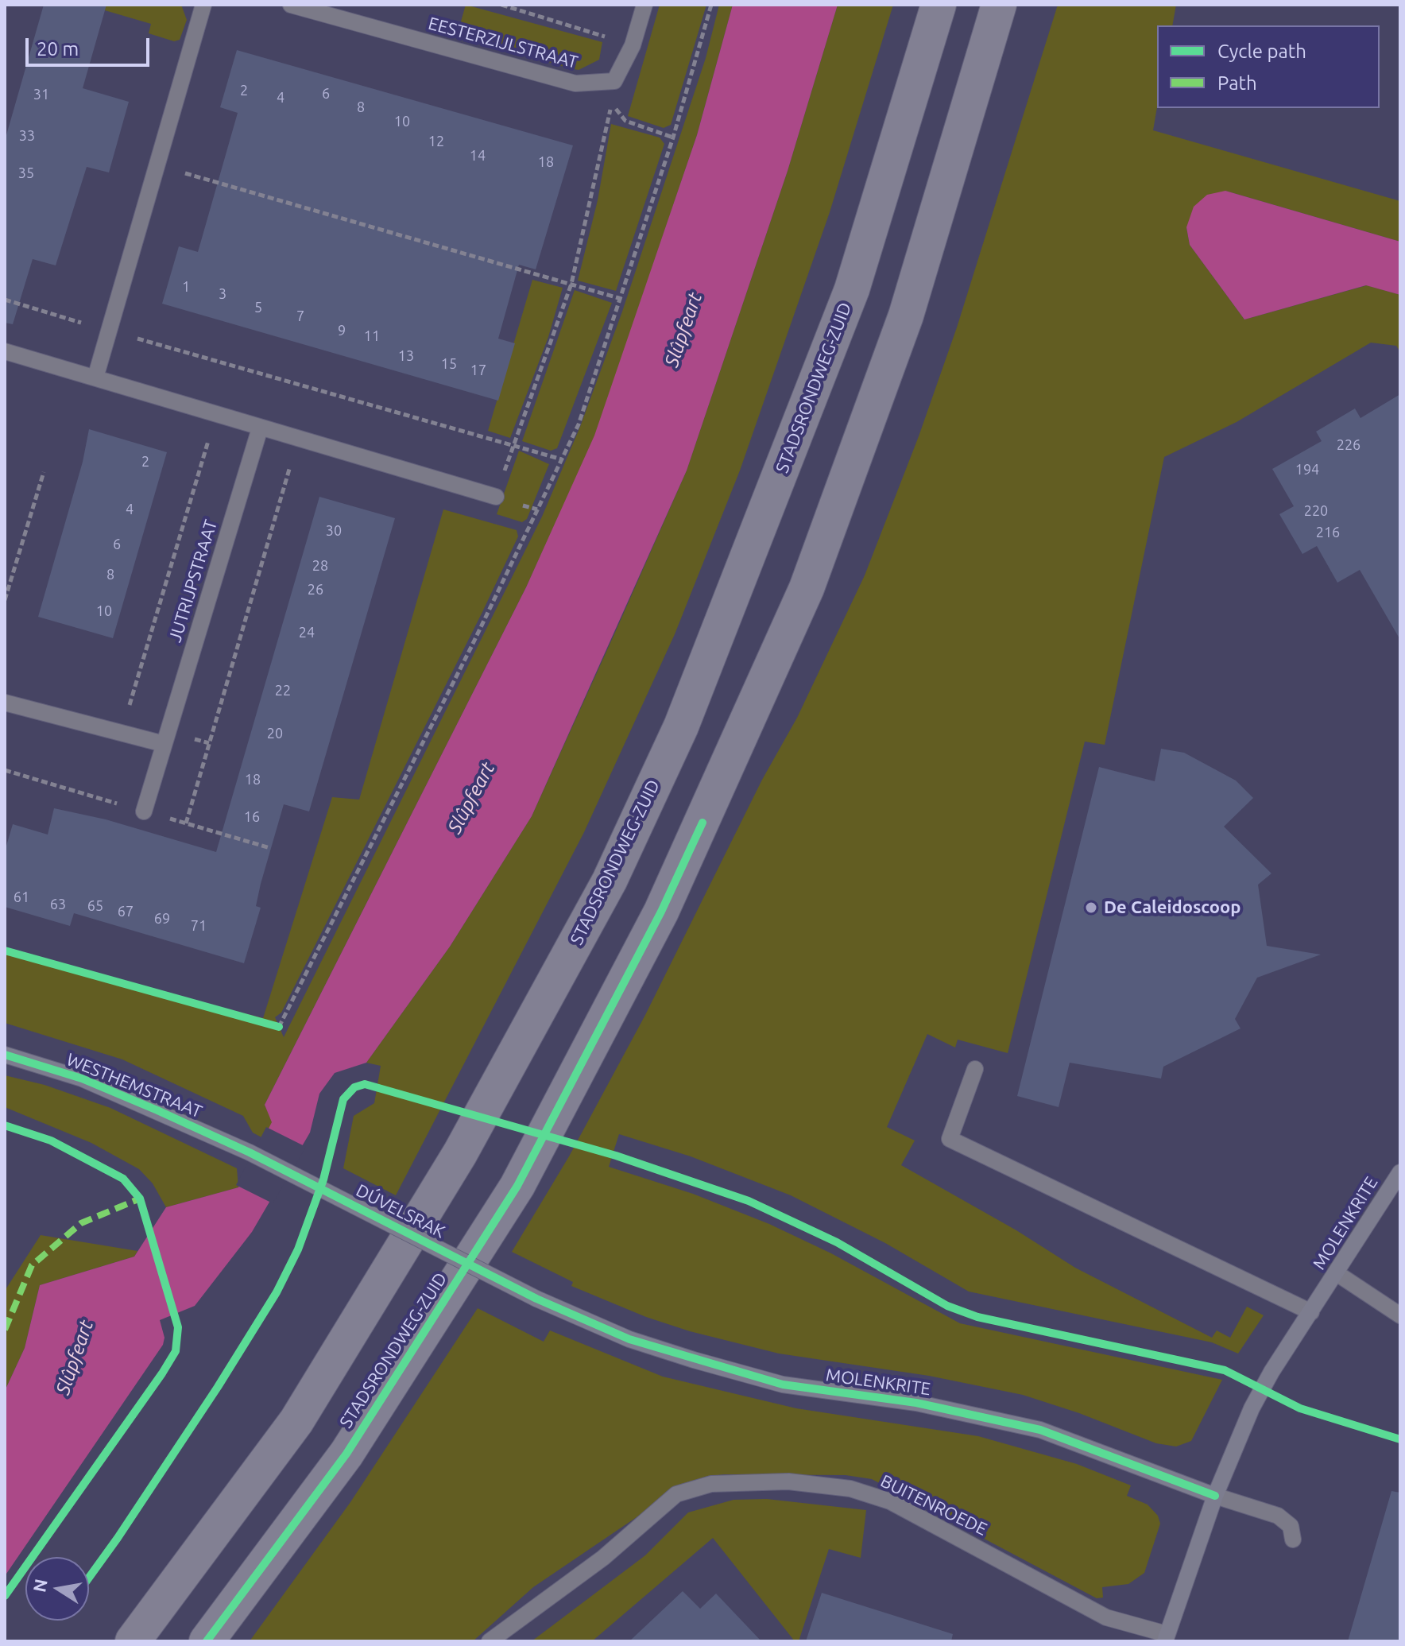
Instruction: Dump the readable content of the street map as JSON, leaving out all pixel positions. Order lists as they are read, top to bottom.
{
  "streets": {
    "highway": ["STADSRONDWEG-ZUID"],
    "street": [
      "EESTERZIJLSTRAAT",
      "JUTRIJPSTRAAT",
      "WESTHEMSTRAAT",
      "DÚVELSRAK",
      "MOLENKRITE",
      "BUITENROEDE"
    ]
  },
  "crossings": [
    ["WESTHEMSTRAAT", "DÚVELSRAK"],
    ["DÚVELSRAK", "MOLENKRITE"],
    ["MOLENKRITE", "BUITENROEDE"]
  ],
  "water": ["Slûpfeart"],
  "places": ["De Caleidoscoop"],
  "house_numbers": [
    "2",
    "6",
    "31",
    "4",
    "8",
    "10",
    "33",
    "12",
    "14",
    "18",
    "35",
    "1",
    "3",
    "5",
    "7",
    "9",
    "11",
    "13",
    "15",
    "17",
    "226",
    "2",
    "194",
    "4",
    "220",
    "30",
    "216",
    "6",
    "28",
    "8",
    "26",
    "10",
    "24",
    "22",
    "20",
    "18",
    "16",
    "61",
    "63",
    "65",
    "67",
    "69",
    "71"
  ],
  "legend": ["Cycle path", "Path"],
  "scale_bar": "20 m",
  "north": "left"
}
